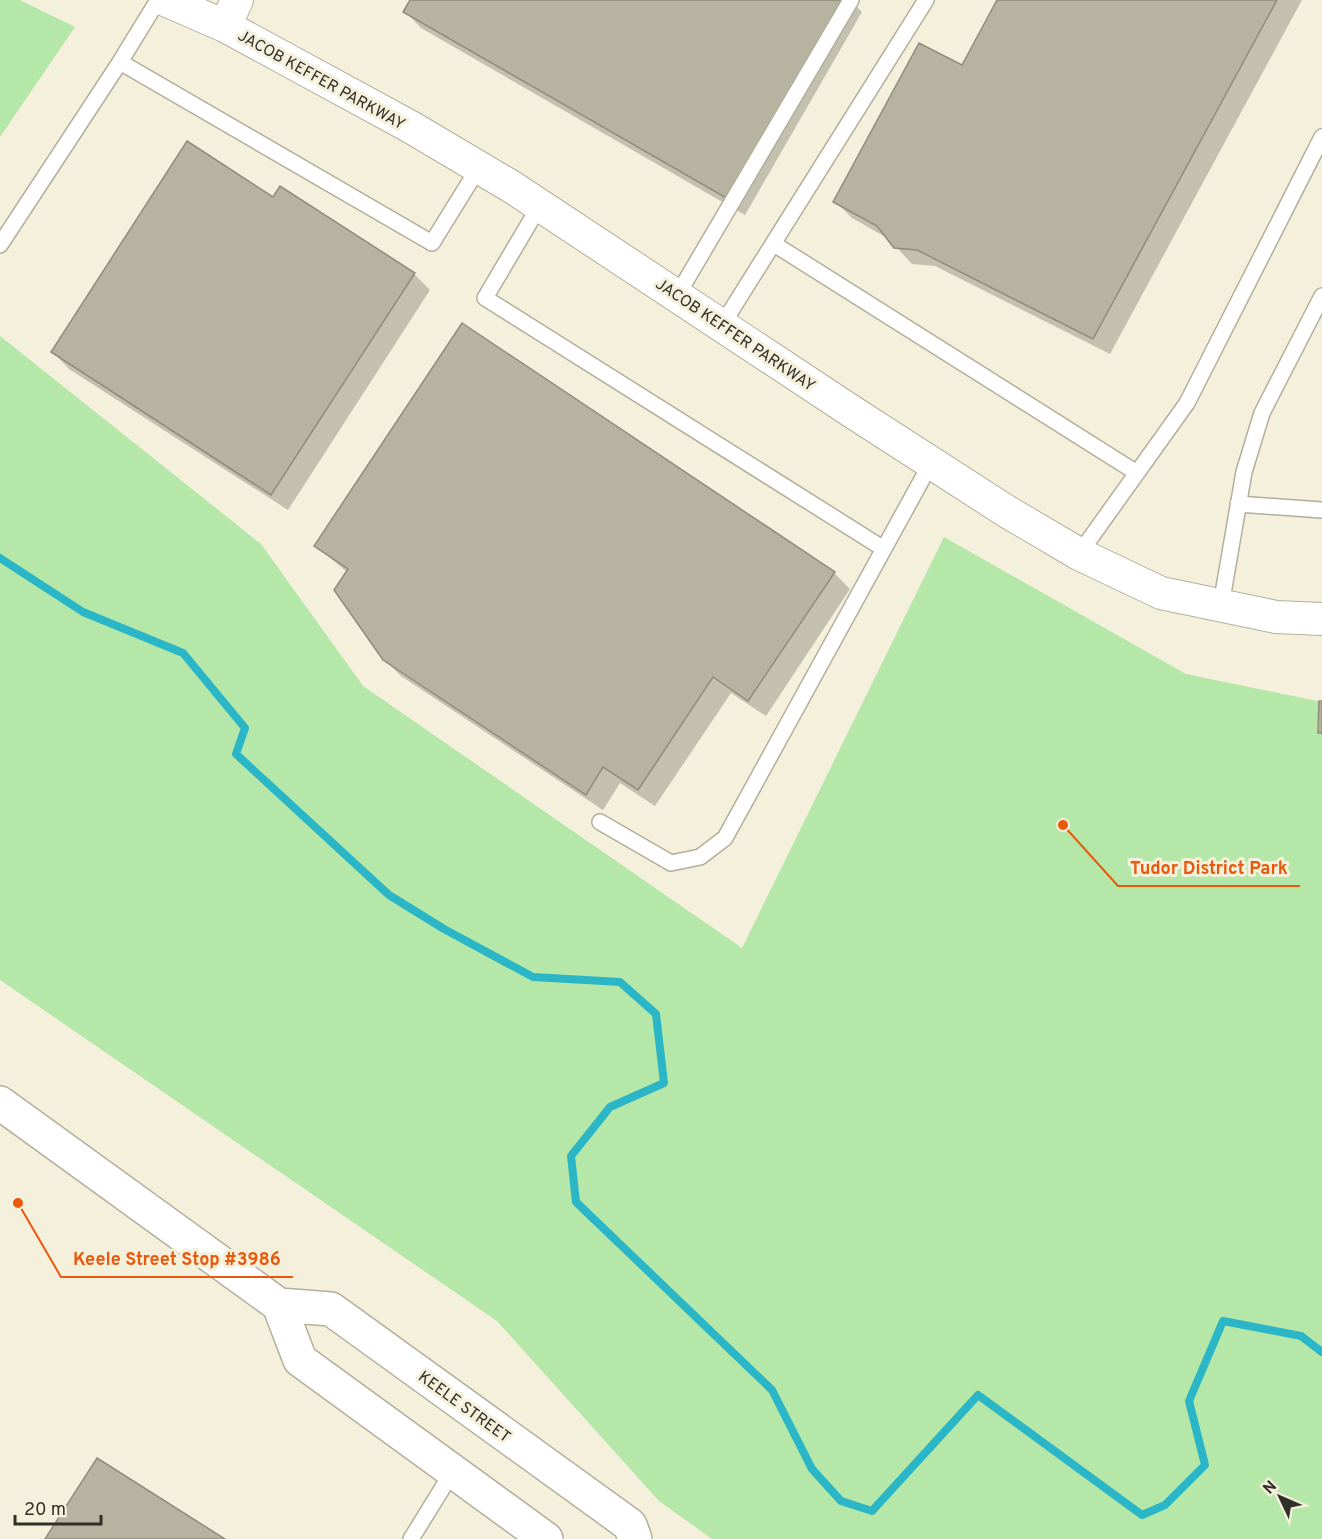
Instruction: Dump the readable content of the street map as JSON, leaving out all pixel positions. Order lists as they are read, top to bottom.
{
  "streets": {
    "main road": ["KEELE STREET"],
    "street": ["JACOB KEFFER PARKWAY"]
  },
  "places": ["Tudor District Park", "Keele Street Stop #3986"],
  "scale_bar": "20 m",
  "north": "top left"
}
